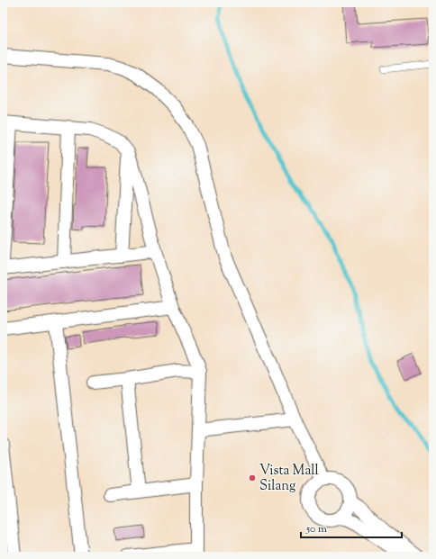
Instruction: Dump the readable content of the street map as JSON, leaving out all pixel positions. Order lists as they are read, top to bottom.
{
  "places": ["Vista Mall Silang"],
  "scale_bar": "50 m"
}
